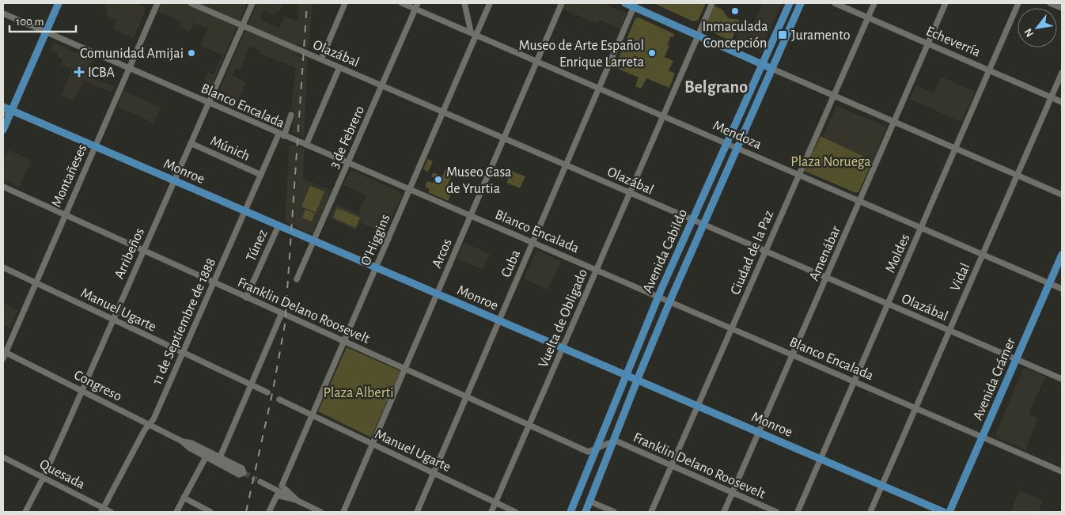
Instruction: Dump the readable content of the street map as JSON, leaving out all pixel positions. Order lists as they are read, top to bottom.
{
  "streets": {
    "main road": ["Monroe", "Avenida Cabildo", "Avenida Crámer"],
    "street": [
      "Echeverría",
      "Olazábal",
      "Blanco Encalada",
      "Mendoza",
      "3 de Febrero",
      "Múnich",
      "Montañeses",
      "O'Higgins",
      "Túnez",
      "Ciudad de la Paz",
      "Arribeños",
      "Arcos",
      "Amenábar",
      "Moldes",
      "Cuba",
      "Vidal",
      "Manuel Ugarte",
      "Franklin Delano Roosevelt",
      "Vuelta de Obligado",
      "11 de Septiembre de 1888",
      "Congreso",
      "Quesada"
    ]
  },
  "crossings": [
    ["Echeverría", "Ciudad de la Paz"],
    ["Echeverría", "Amenábar"],
    ["Echeverría", "Moldes"],
    ["Echeverría", "Vidal"],
    ["Olazábal", "3 de Febrero"],
    ["Olazábal", "O'Higgins"],
    ["Olazábal", "Avenida Cabildo"],
    ["Olazábal", "Ciudad de la Paz"],
    ["Olazábal", "Arribeños"],
    ["Olazábal", "Arcos"],
    ["Olazábal", "Amenábar"],
    ["Olazábal", "Moldes"],
    ["Olazábal", "Cuba"],
    ["Olazábal", "Vidal"],
    ["Olazábal", "Vuelta de Obligado"],
    ["Olazábal", "Avenida Crámer"],
    ["Blanco Encalada", "3 de Febrero"],
    ["Blanco Encalada", "Montañeses"],
    ["Blanco Encalada", "O'Higgins"],
    ["Blanco Encalada", "Avenida Cabildo"],
    ["Blanco Encalada", "Ciudad de la Paz"],
    ["Blanco Encalada", "Arribeños"],
    ["Blanco Encalada", "Arcos"],
    ["Blanco Encalada", "Amenábar"],
    ["Blanco Encalada", "Moldes"],
    ["Blanco Encalada", "Cuba"],
    ["Blanco Encalada", "Vidal"],
    ["Blanco Encalada", "Vuelta de Obligado"],
    ["Blanco Encalada", "11 de Septiembre de 1888"],
    ["Blanco Encalada", "Avenida Crámer"],
    ["Mendoza", "3 de Febrero"],
    ["Mendoza", "O'Higgins"],
    ["Mendoza", "Avenida Cabildo"],
    ["Mendoza", "Ciudad de la Paz"],
    ["Mendoza", "Arcos"],
    ["Mendoza", "Amenábar"],
    ["Mendoza", "Moldes"],
    ["Mendoza", "Cuba"],
    ["Mendoza", "Vidal"],
    ["Mendoza", "Vuelta de Obligado"],
    ["Mendoza", "Avenida Crámer"],
    ["3 de Febrero", "Monroe"],
    ["Múnich", "Arribeños"],
    ["Múnich", "11 de Septiembre de 1888"],
    ["Monroe", "Montañeses"],
    ["Monroe", "O'Higgins"],
    ["Monroe", "Túnez"],
    ["Monroe", "Avenida Cabildo"],
    ["Monroe", "Ciudad de la Paz"],
    ["Monroe", "Arribeños"],
    ["Monroe", "Arcos"],
    ["Monroe", "Amenábar"],
    ["Monroe", "Moldes"],
    ["Monroe", "Cuba"],
    ["Monroe", "Vidal"],
    ["Monroe", "Vuelta de Obligado"],
    ["Monroe", "11 de Septiembre de 1888"],
    ["Montañeses", "Manuel Ugarte"],
    ["Montañeses", "Franklin Delano Roosevelt"],
    ["Montañeses", "Congreso"],
    ["O'Higgins", "Manuel Ugarte"],
    ["O'Higgins", "Franklin Delano Roosevelt"],
    ["Túnez", "Franklin Delano Roosevelt"],
    ["Avenida Cabildo", "Franklin Delano Roosevelt"],
    ["Ciudad de la Paz", "Franklin Delano Roosevelt"],
    ["Arribeños", "Manuel Ugarte"],
    ["Arribeños", "Franklin Delano Roosevelt"],
    ["Arribeños", "Congreso"],
    ["Arribeños", "Quesada"],
    ["Arcos", "Manuel Ugarte"],
    ["Arcos", "Franklin Delano Roosevelt"],
    ["Amenábar", "Franklin Delano Roosevelt"],
    ["Cuba", "Manuel Ugarte"],
    ["Cuba", "Franklin Delano Roosevelt"],
    ["Manuel Ugarte", "Vuelta de Obligado"],
    ["Manuel Ugarte", "11 de Septiembre de 1888"],
    ["Franklin Delano Roosevelt", "Vuelta de Obligado"],
    ["Franklin Delano Roosevelt", "11 de Septiembre de 1888"],
    ["11 de Septiembre de 1888", "Congreso"],
    ["11 de Septiembre de 1888", "Quesada"]
  ],
  "districts": ["Belgrano"],
  "parks": ["Plaza Noruega", "Plaza Alberti"],
  "places": {
    "other": [
      "Inmaculada Concepción",
      "Comunidad Amijai",
      "Museo de Arte Español Enrique Larreta",
      "Museo Casa de Yrurtia"
    ],
    "transit": ["Juramento"],
    "health": ["ICBA"]
  },
  "scale_bar": "100 m",
  "north": "bottom left"
}
